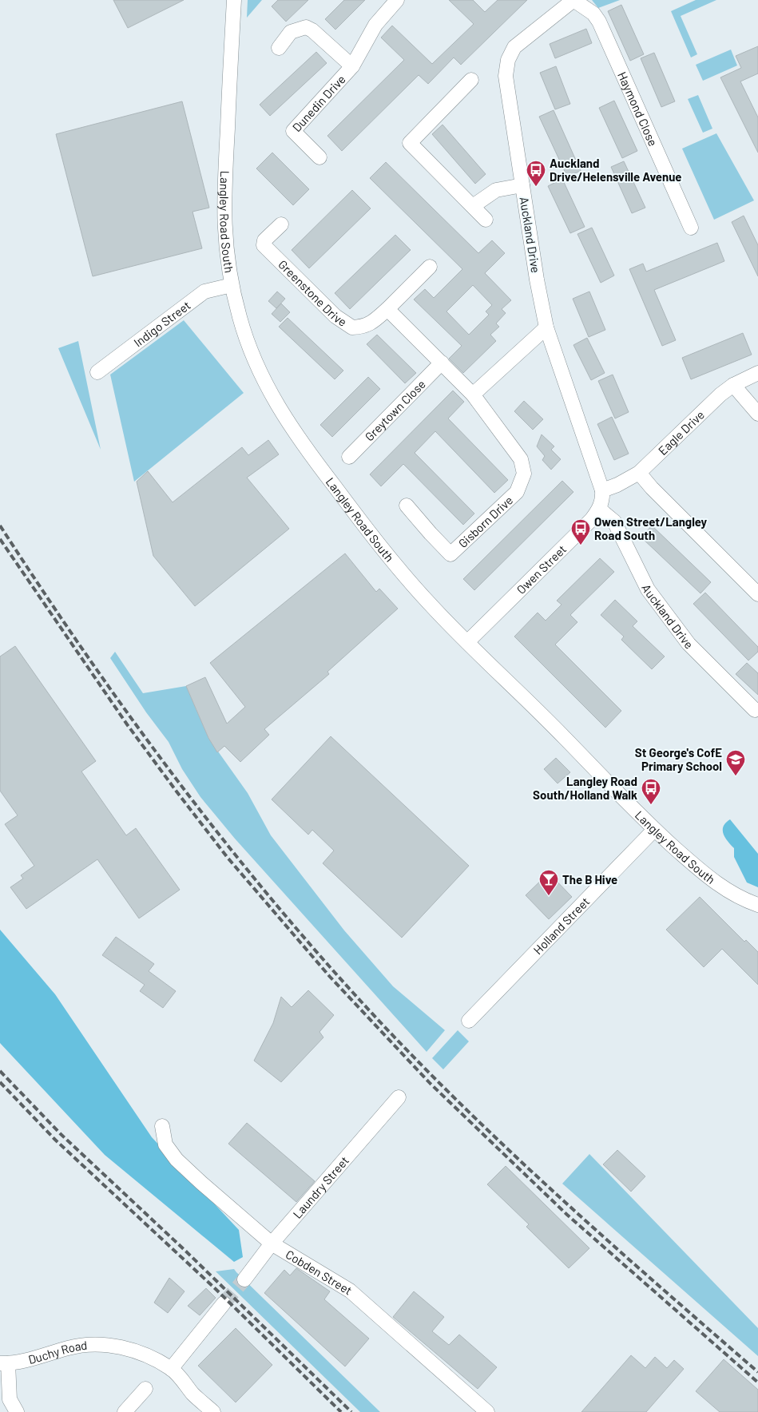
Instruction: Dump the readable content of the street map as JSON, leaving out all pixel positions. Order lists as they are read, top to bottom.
{
  "streets": {
    "street": [
      "Dunedin Drive",
      "Haymond Close",
      "Langley Road South",
      "Auckland Drive",
      "Greenstone Drive",
      "Indigo Street",
      "Greytown Close",
      "Eagle Drive",
      "Gisborn Drive",
      "Owen Street",
      "Holland Street",
      "Laundry Street",
      "Cobden Street",
      "Duchy Road"
    ]
  },
  "crossings": [
    ["Haymond Close", "Auckland Drive"],
    ["Langley Road South", "Indigo Street"],
    ["Langley Road South", "Owen Street"],
    ["Langley Road South", "Holland Street"],
    ["Auckland Drive", "Eagle Drive"],
    ["Auckland Drive", "Owen Street"],
    ["Eagle Drive", "Owen Street"],
    ["Laundry Street", "Cobden Street"]
  ],
  "places": {
    "bus stop": ["Auckland Drive/Helensville Avenue", "Owen Street/Langley Road South", "Langley Road South/Holland Walk"],
    "school or university": ["St George's CofE Primary School"],
    "bar": ["The B Hive"]
  }
}
